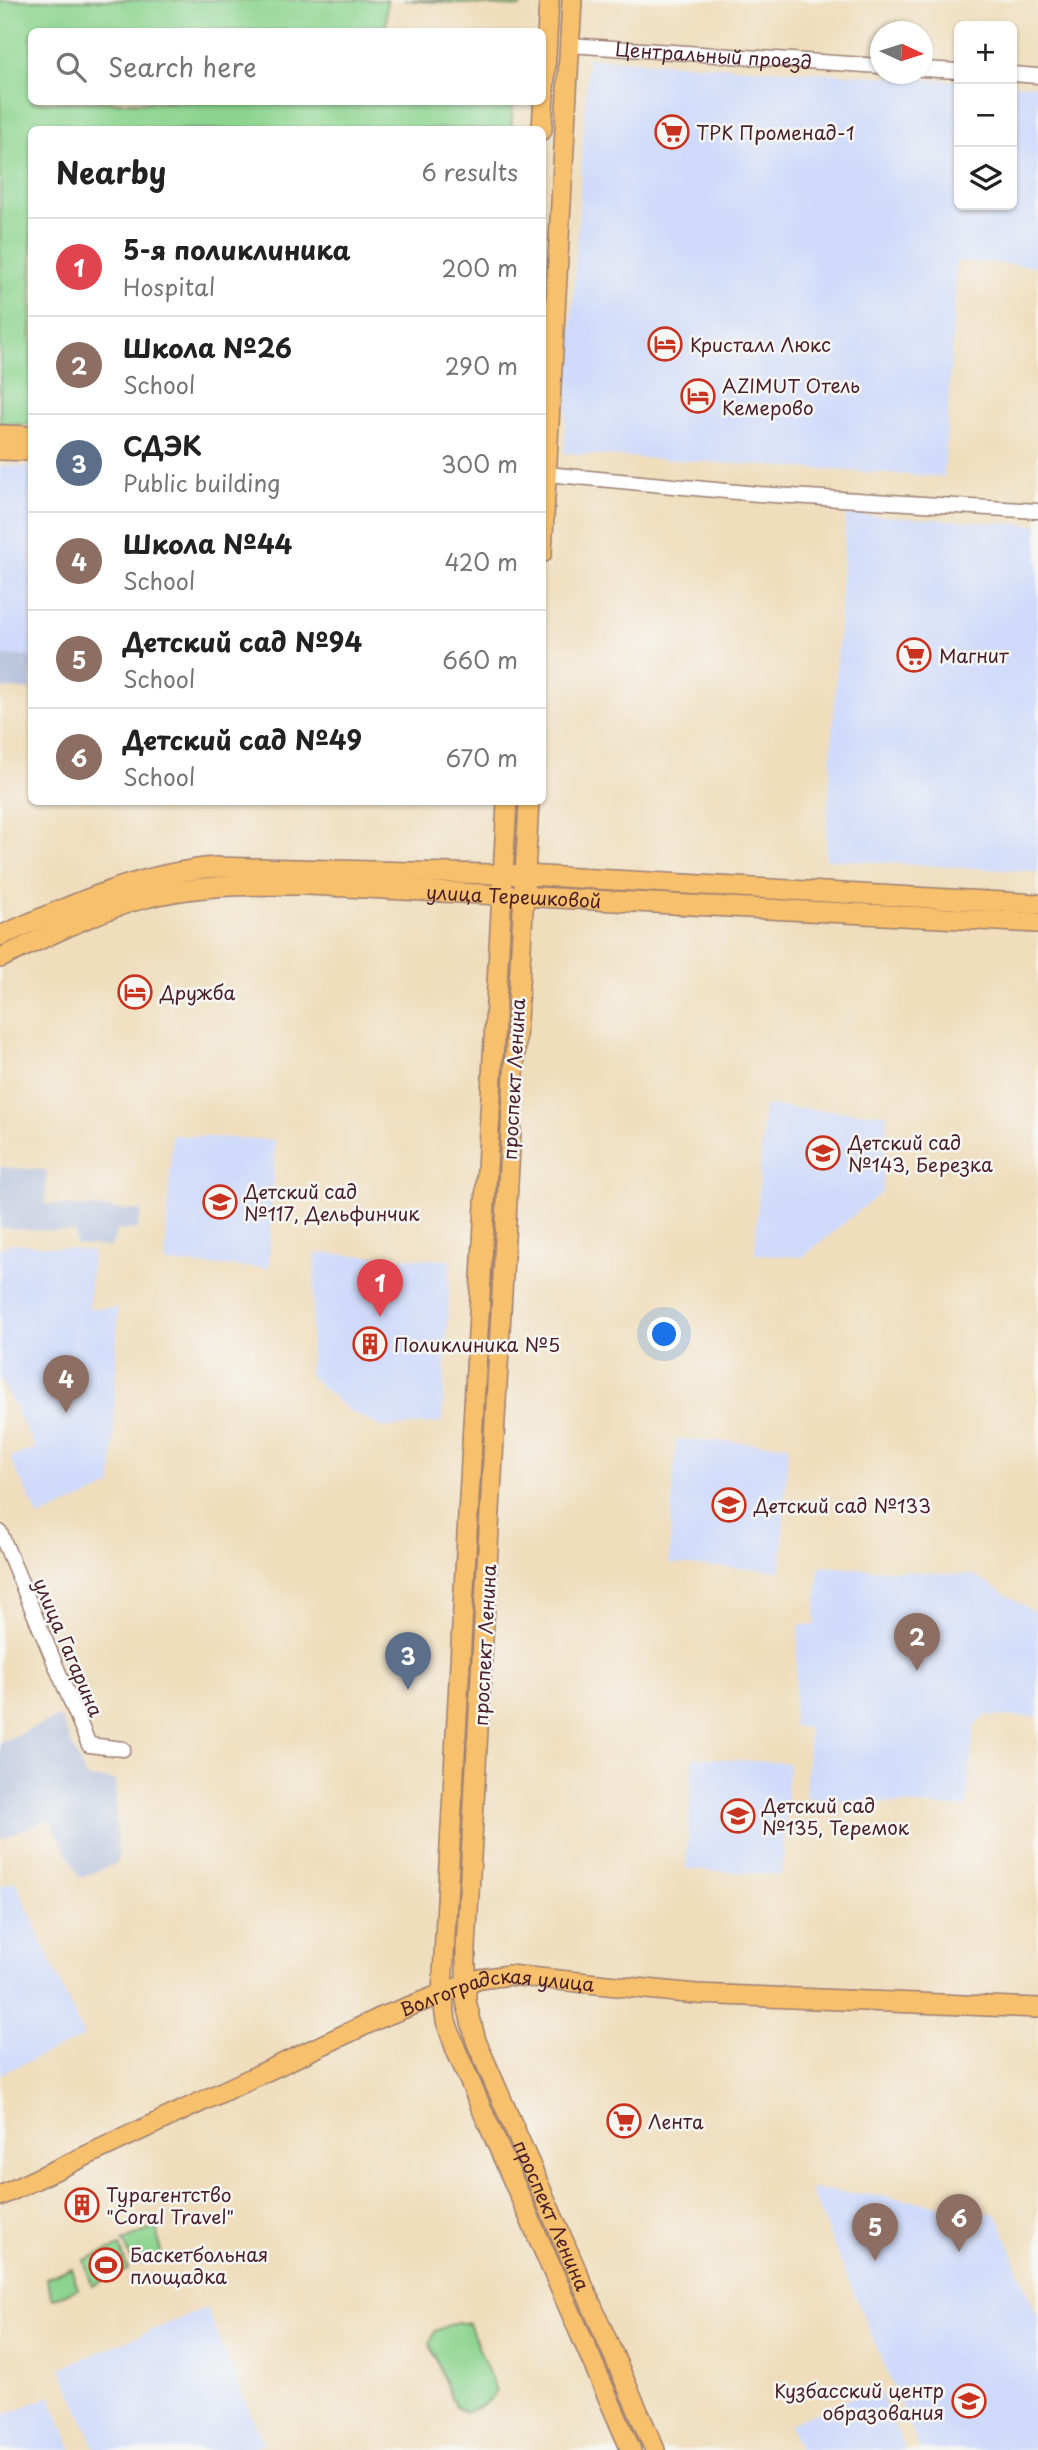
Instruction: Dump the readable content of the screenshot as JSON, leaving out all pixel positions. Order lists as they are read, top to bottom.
{
  "streets": {
    "main road": [
      "Центральный проезд",
      "улица Терешковой",
      "проспект Ленина",
      "Волгоградская улица"
    ],
    "street": ["улица Гагарина"]
  },
  "crossings": [
    ["улица Терешковой", "проспект Ленина"],
    ["проспект Ленина", "Волгоградская улица"]
  ],
  "places": {
    "supermarket": ["ТРК Променад-1", "Магнит", "Лента"],
    "hotel": ["Кристалл Люкс", "AZIMUT Отель Кемерово", "Дружба"],
    "school or university": [
      "Детский сад №143, Березка",
      "Детский сад №117, Дельфинчик",
      "Детский сад №133",
      "Детский сад №135, Теремок",
      "Кузбасский центр образования"
    ],
    "building": ["Поликлиника №5", "Турагентство \"Coral Travel\""],
    "sports": ["Баскетбольная площадка"]
  },
  "north": "right",
  "page": {
    "map_buttons": ["+", "−"],
    "search": "Search here",
    "heading": ["Nearby", "6 results"],
    "list": [
      {
        "mark": "1",
        "name": "5-я поликлиника",
        "note": "Hospital",
        "value": "200 m"
      },
      {
        "mark": "2",
        "name": "Школа №26",
        "note": "School",
        "value": "290 m"
      },
      {
        "mark": "3",
        "name": "СДЭК",
        "note": "Public building",
        "value": "300 m"
      },
      {
        "mark": "4",
        "name": "Школа №44",
        "note": "School",
        "value": "420 m"
      },
      {
        "mark": "5",
        "name": "Детский сад №94",
        "note": "School",
        "value": "660 m"
      },
      {
        "mark": "6",
        "name": "Детский сад №49",
        "note": "School",
        "value": "670 m"
      }
    ],
    "pins": [
      "1",
      "4",
      "2",
      "3",
      "6",
      "5"
    ]
  }
}
